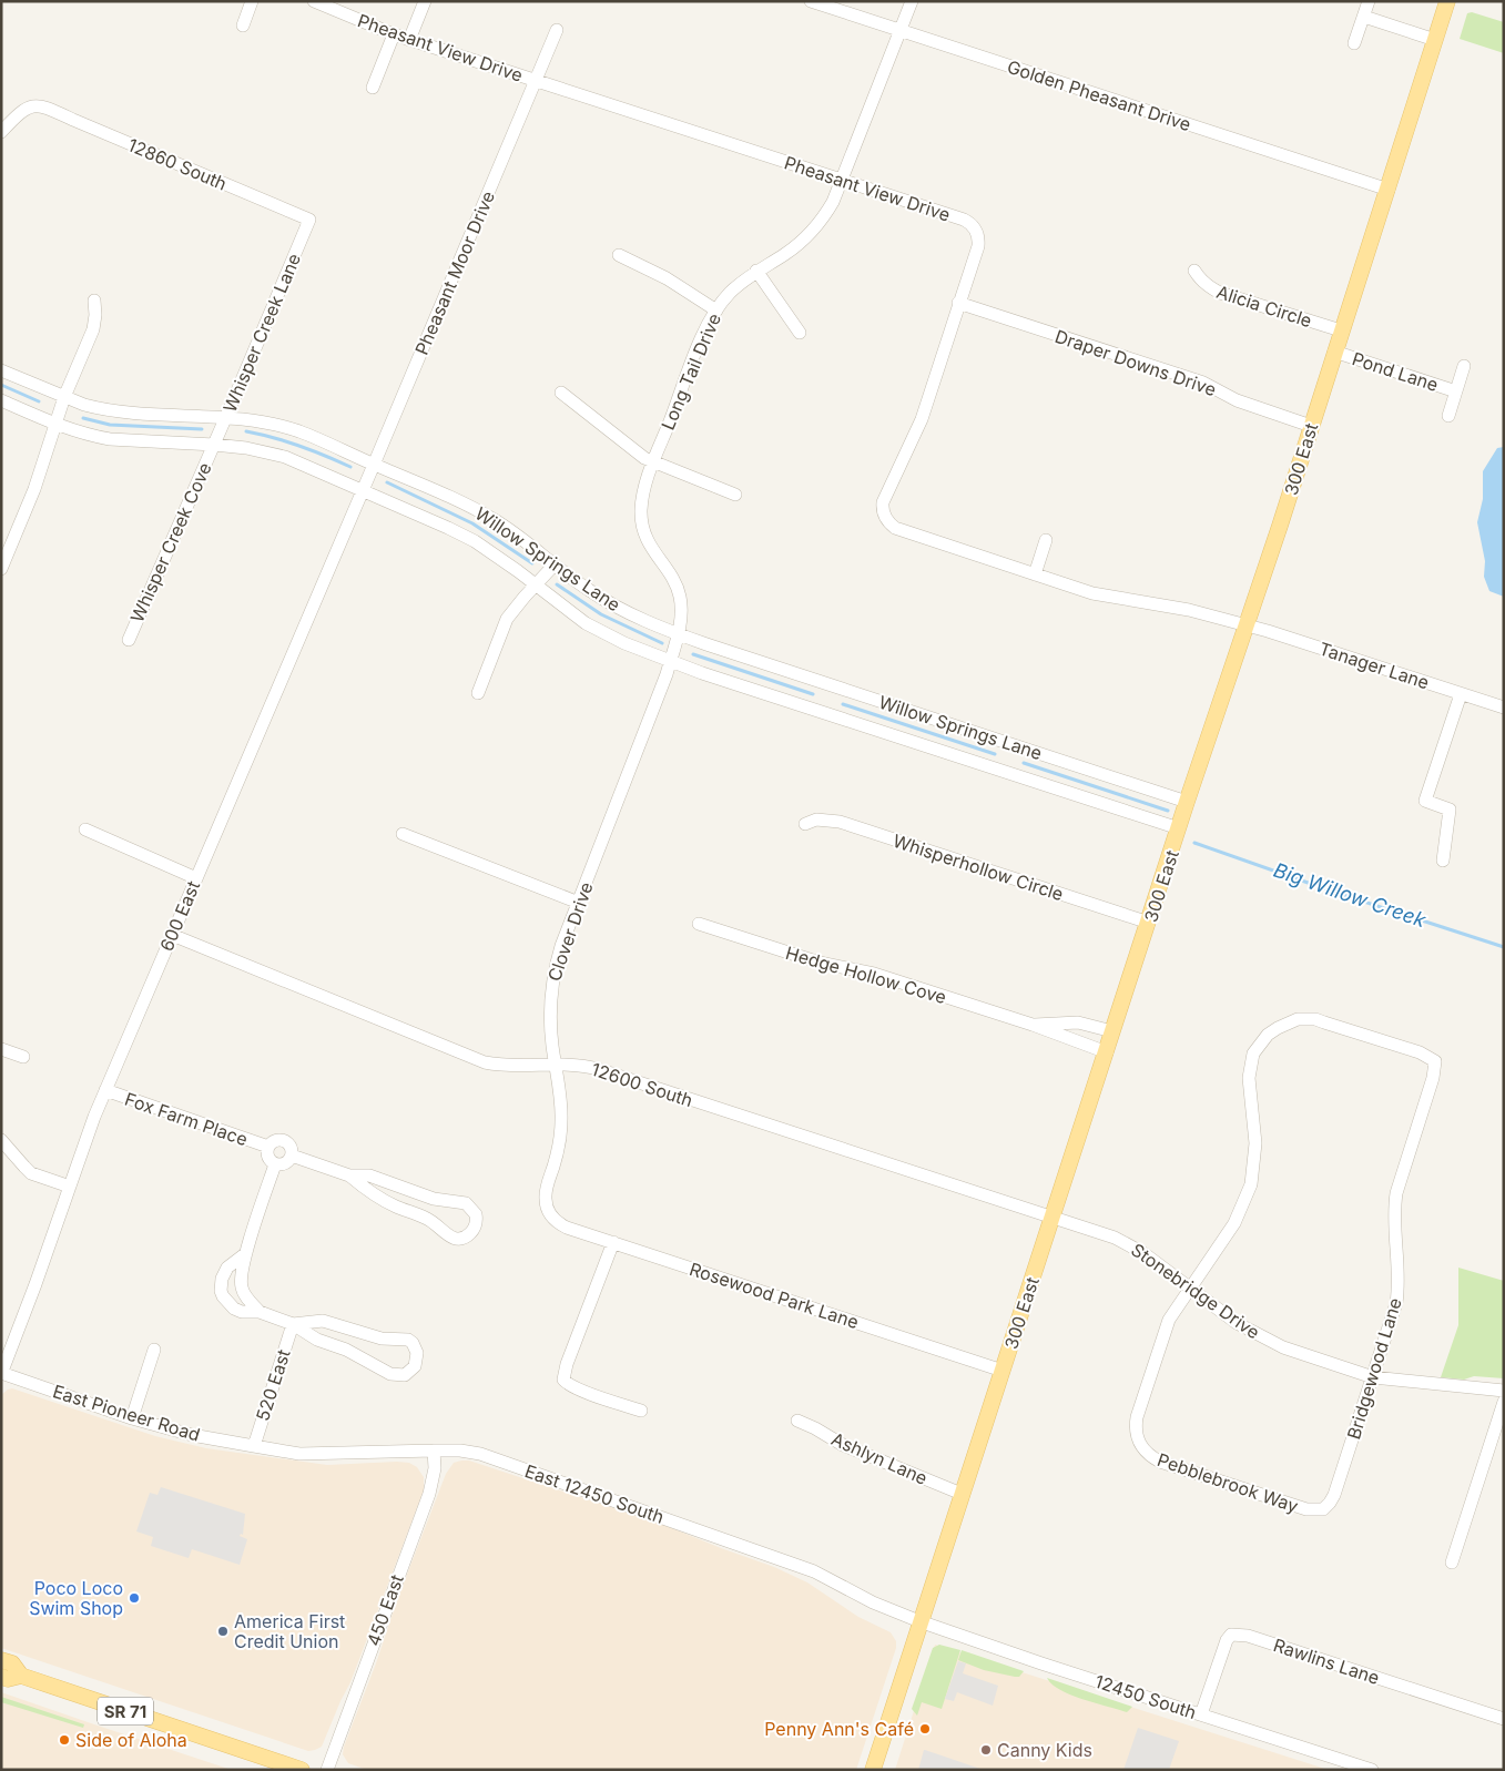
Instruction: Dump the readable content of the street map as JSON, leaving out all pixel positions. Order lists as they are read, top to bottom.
{
  "streets": {
    "main road": ["300 East", "SR 71"],
    "street": [
      "Pheasant View Drive",
      "Golden Pheasant Drive",
      "12860 South",
      "Pheasant Moor Drive",
      "Alicia Circle",
      "Whisper Creek Lane",
      "Draper Downs Drive",
      "Long Tail Drive",
      "Pond Lane",
      "Whisper Creek Cove",
      "Willow Springs Lane",
      "Tanager Lane",
      "Whisperhollow Circle",
      "600 East",
      "Clover Drive",
      "Hedge Hollow Cove",
      "12600 South",
      "Fox Farm Place",
      "Stonebridge Drive",
      "Rosewood Park Lane",
      "Bridgewood Lane",
      "520 East",
      "East Pioneer Road",
      "Ashlyn Lane",
      "Pebblebrook Way",
      "East 12450 South",
      "450 East",
      "Rawlins Lane",
      "12450 South"
    ]
  },
  "crossings": [
    ["Pheasant View Drive", "Pheasant Moor Drive"],
    ["Pheasant View Drive", "Draper Downs Drive"],
    ["Pheasant View Drive", "Long Tail Drive"],
    ["Pheasant View Drive", "300 East"],
    ["Pheasant View Drive", "Tanager Lane"],
    ["Golden Pheasant Drive", "Long Tail Drive"],
    ["Golden Pheasant Drive", "300 East"],
    ["12860 South", "Whisper Creek Lane"],
    ["Pheasant Moor Drive", "Willow Springs Lane"],
    ["Pheasant Moor Drive", "600 East"],
    ["Alicia Circle", "300 East"],
    ["Whisper Creek Lane", "Whisper Creek Cove"],
    ["Whisper Creek Lane", "Willow Springs Lane"],
    ["Draper Downs Drive", "300 East"],
    ["Long Tail Drive", "Willow Springs Lane"],
    ["Long Tail Drive", "Clover Drive"],
    ["Pond Lane", "300 East"],
    ["300 East", "Willow Springs Lane"],
    ["300 East", "Tanager Lane"],
    ["300 East", "Whisperhollow Circle"],
    ["300 East", "Hedge Hollow Cove"],
    ["300 East", "12600 South"],
    ["300 East", "Stonebridge Drive"],
    ["300 East", "Rosewood Park Lane"],
    ["300 East", "Ashlyn Lane"],
    ["300 East", "East 12450 South"],
    ["300 East", "12450 South"],
    ["Whisper Creek Cove", "Willow Springs Lane"],
    ["Willow Springs Lane", "600 East"],
    ["Willow Springs Lane", "Clover Drive"],
    ["600 East", "12600 South"],
    ["600 East", "Fox Farm Place"],
    ["600 East", "East Pioneer Road"],
    ["Clover Drive", "12600 South"],
    ["Clover Drive", "Rosewood Park Lane"],
    ["12600 South", "Stonebridge Drive"],
    ["Stonebridge Drive", "Bridgewood Lane"],
    ["Stonebridge Drive", "Pebblebrook Way"],
    ["Bridgewood Lane", "Pebblebrook Way"],
    ["520 East", "East Pioneer Road"],
    ["520 East", "East 12450 South"],
    ["East Pioneer Road", "East 12450 South"],
    ["East 12450 South", "450 East"],
    ["East 12450 South", "12450 South"],
    ["Rawlins Lane", "12450 South"]
  ],
  "water": ["Big Willow Creek"],
  "places": [
    "Poco Loco Swim Shop",
    "America First Credit Union",
    "Penny Ann's Café",
    "Side of Aloha",
    "Canny Kids"
  ]
}
